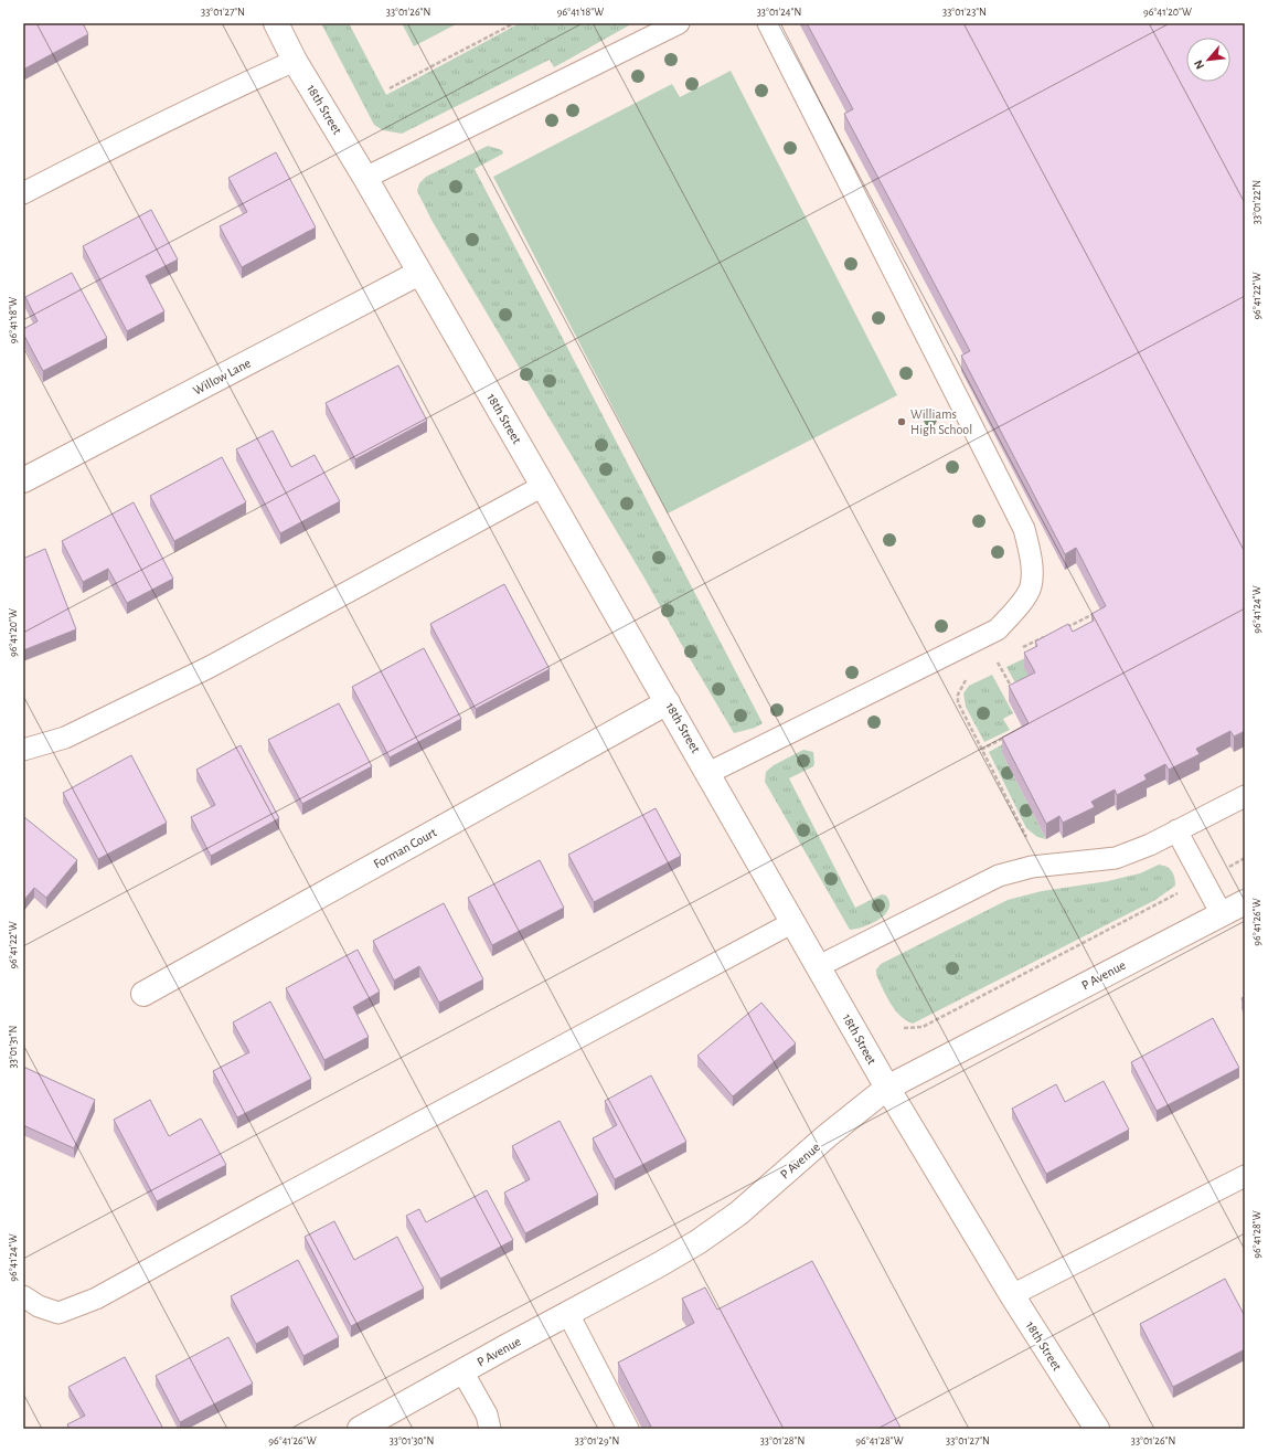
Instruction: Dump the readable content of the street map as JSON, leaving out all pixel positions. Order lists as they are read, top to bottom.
{
  "streets": {
    "street": [
      "18th Street",
      "Willow Lane",
      "Forman Court",
      "P Avenue"
    ]
  },
  "crossings": [
    ["18th Street", "Willow Lane"],
    ["18th Street", "Forman Court"],
    ["18th Street", "P Avenue"]
  ],
  "places": ["Williams High School"],
  "north": "bottom left",
  "coordinates": [
    "33°01'27\"N",
    "33°01'26\"N",
    "96°41'18\"W",
    "33°01'24\"N",
    "33°01'23\"N",
    "96°41'20\"W",
    "33°01'22\"N",
    "96°41'22\"W",
    "96°41'24\"W",
    "96°41'26\"W",
    "33°01'31\"N",
    "96°41'28\"W",
    "33°01'30\"N",
    "33°01'29\"N",
    "33°01'28\"N"
  ]
}
